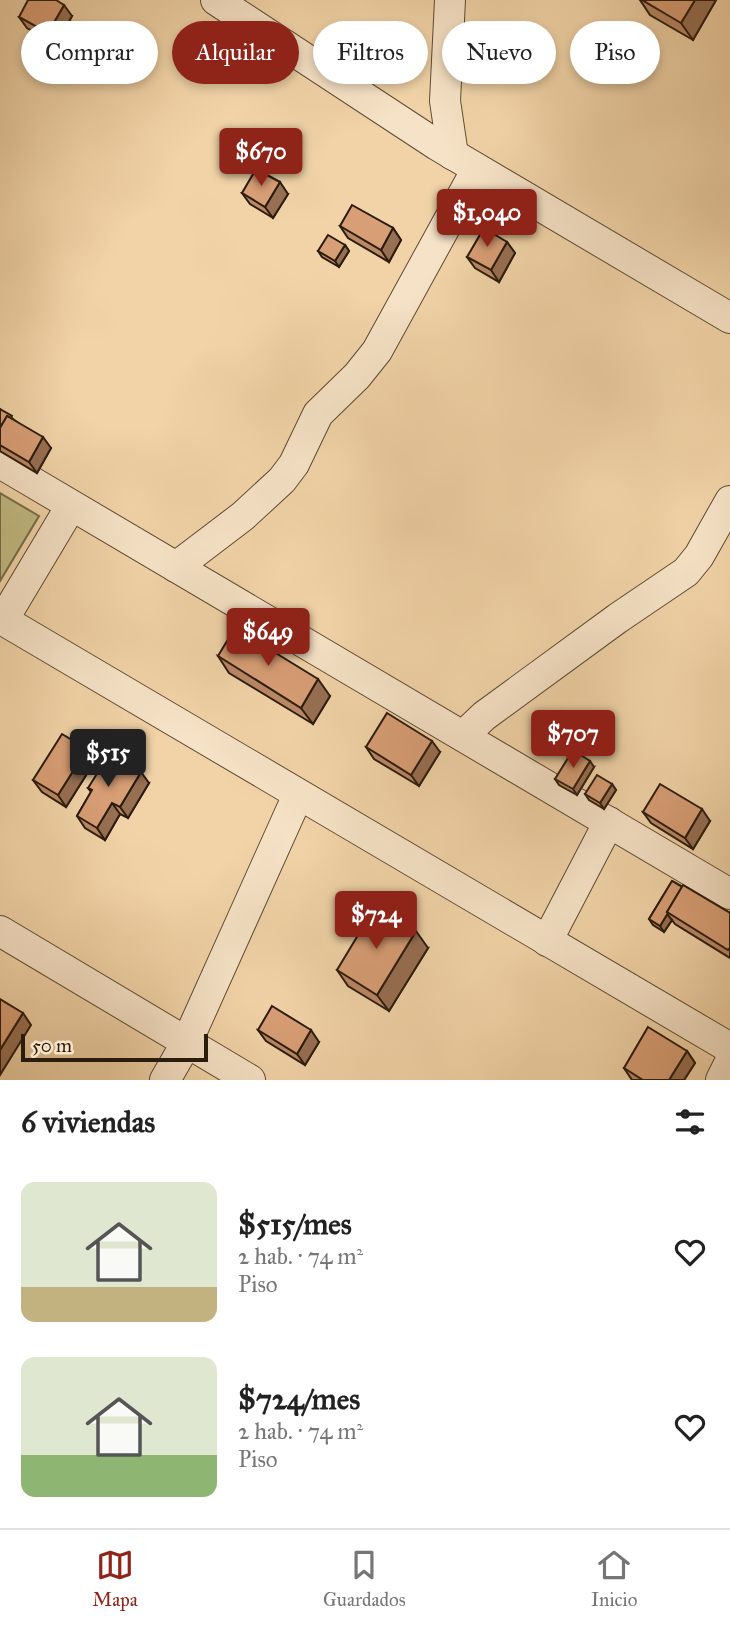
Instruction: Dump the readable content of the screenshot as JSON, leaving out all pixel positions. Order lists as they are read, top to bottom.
{
  "scale_bar": "50 m",
  "page": {
    "chip": [
      "Comprar",
      "Alquilar",
      "Filtros",
      "Nuevo",
      "Piso"
    ],
    "price": [
      "$670",
      "$1,040",
      "$649",
      "$707",
      "$515",
      "$724"
    ],
    "scale": "50 m",
    "heading": "6 viviendas",
    "list": [
      {
        "name": "$515/mes",
        "note": "2 hab. · 74 m² · Piso"
      },
      {
        "name": "$724/mes",
        "note": "2 hab. · 74 m² · Piso"
      }
    ],
    "tabs": ["Mapa", "Guardados", "Inicio"]
  }
}
